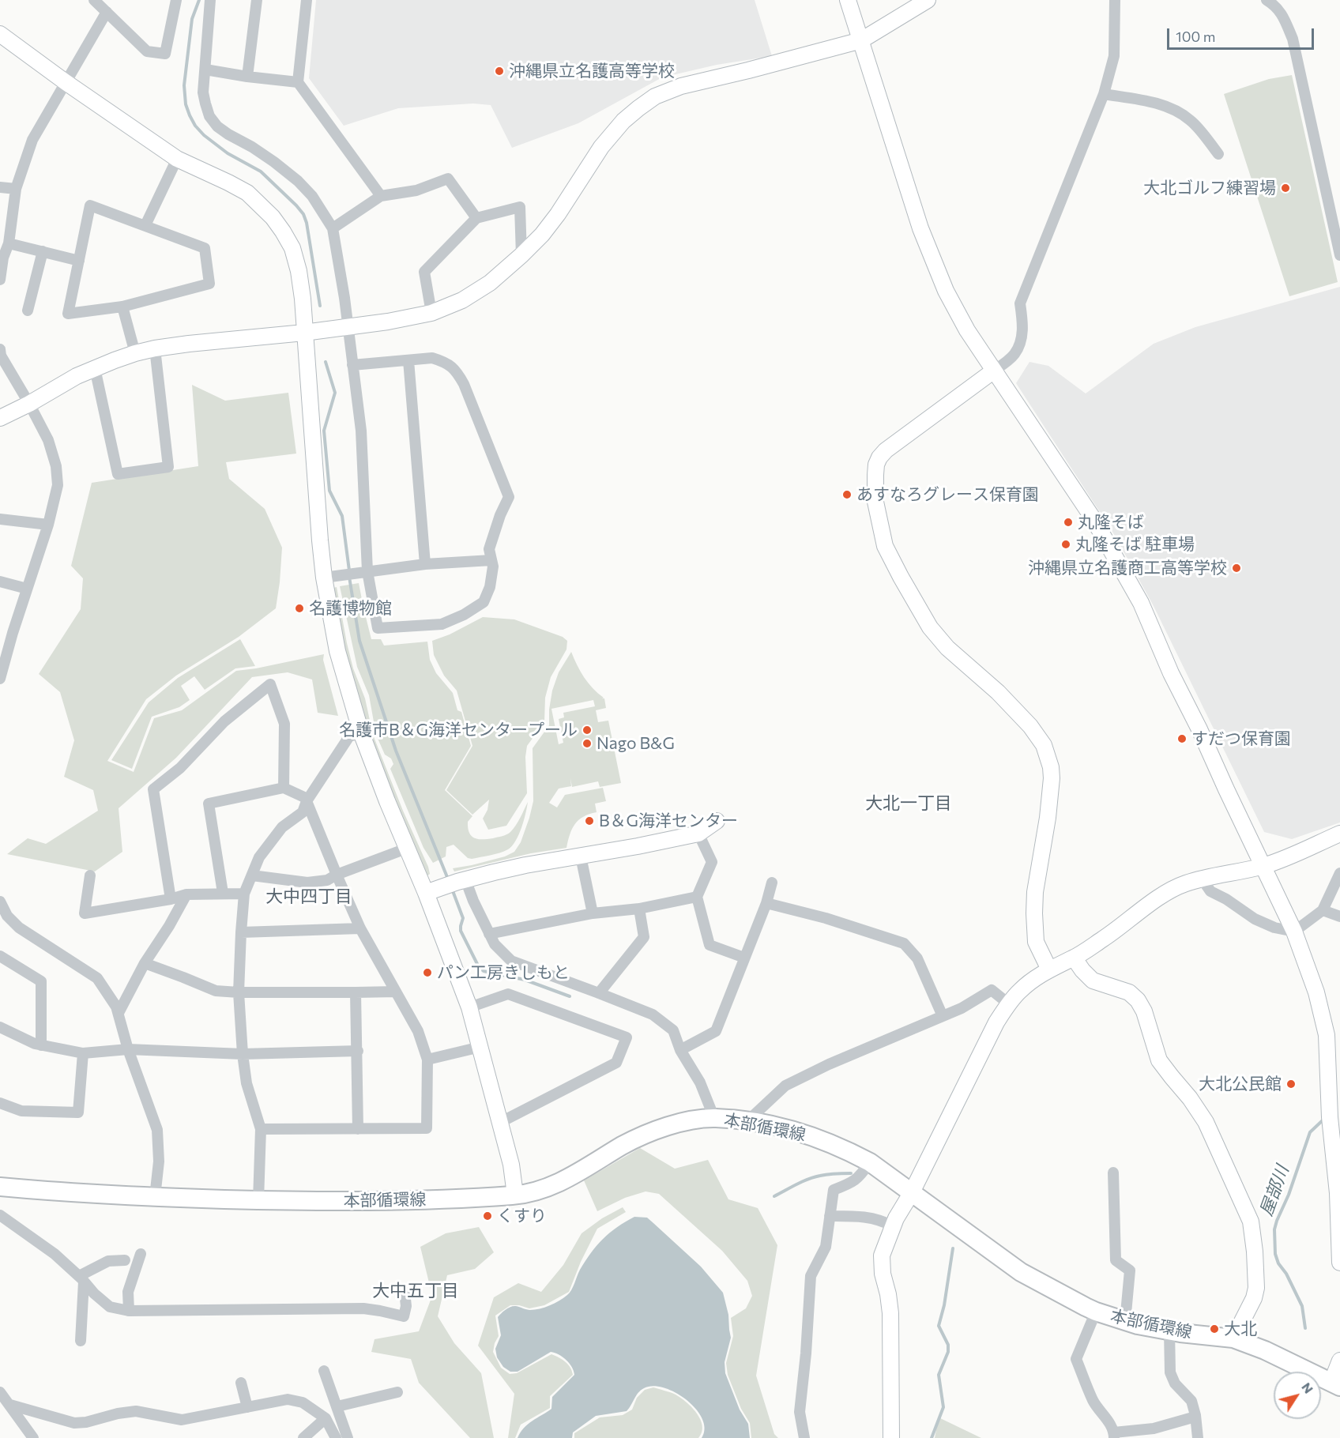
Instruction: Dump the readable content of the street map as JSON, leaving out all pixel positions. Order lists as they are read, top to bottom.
{
  "streets": {
    "main road": ["本部循環線"]
  },
  "districts": ["大北一丁目", "大中四丁目", "大中五丁目"],
  "water": ["屋部川"],
  "places": [
    "沖縄県立名護高等学校",
    "大北ゴルフ練習場",
    "あすなろグレース保育園",
    "丸隆そば",
    "丸隆そば 駐車場",
    "沖縄県立名護商工高等学校",
    "名護博物館",
    "名護市B＆G海洋センタープール",
    "すだつ保育園",
    "Nago B&G",
    "B＆G海洋センター",
    "パン工房きしもと",
    "大北公民館",
    "くすり",
    "大北"
  ],
  "scale_bar": "100 m",
  "north": "top right"
}
